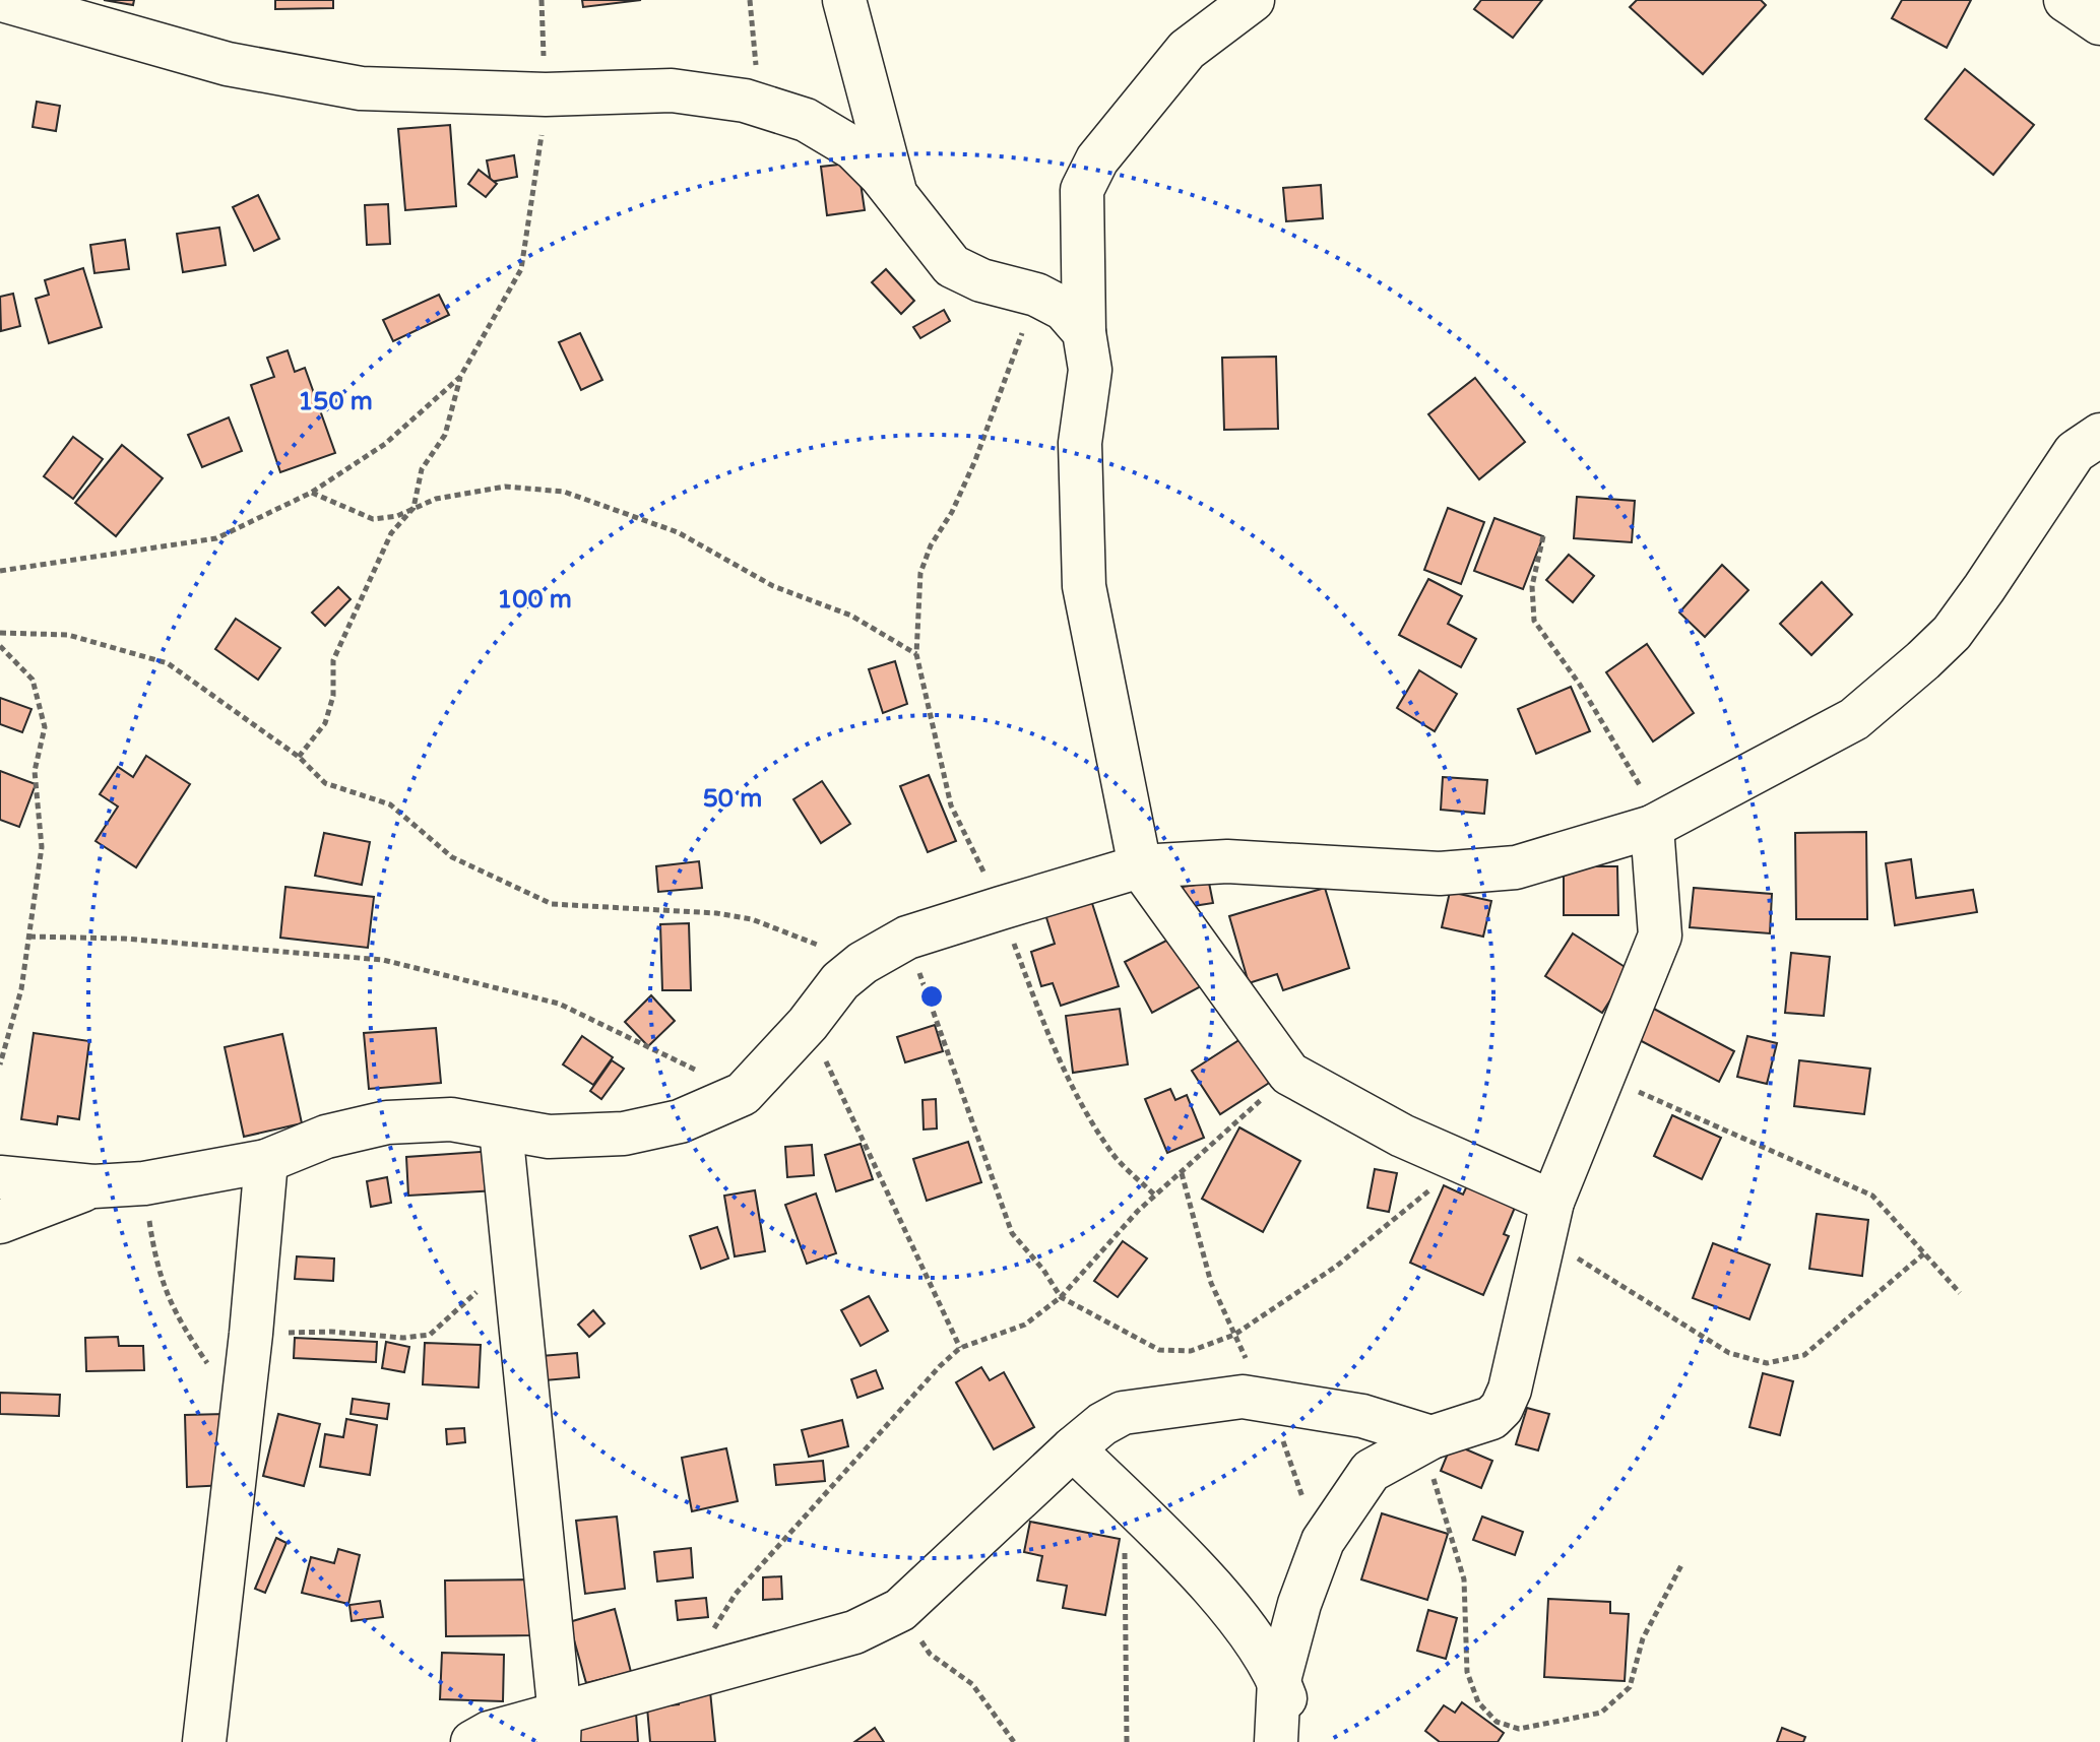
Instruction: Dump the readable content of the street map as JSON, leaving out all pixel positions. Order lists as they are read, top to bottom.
{
  "rings": ["150 m", "100 m", "50 m"]
}
